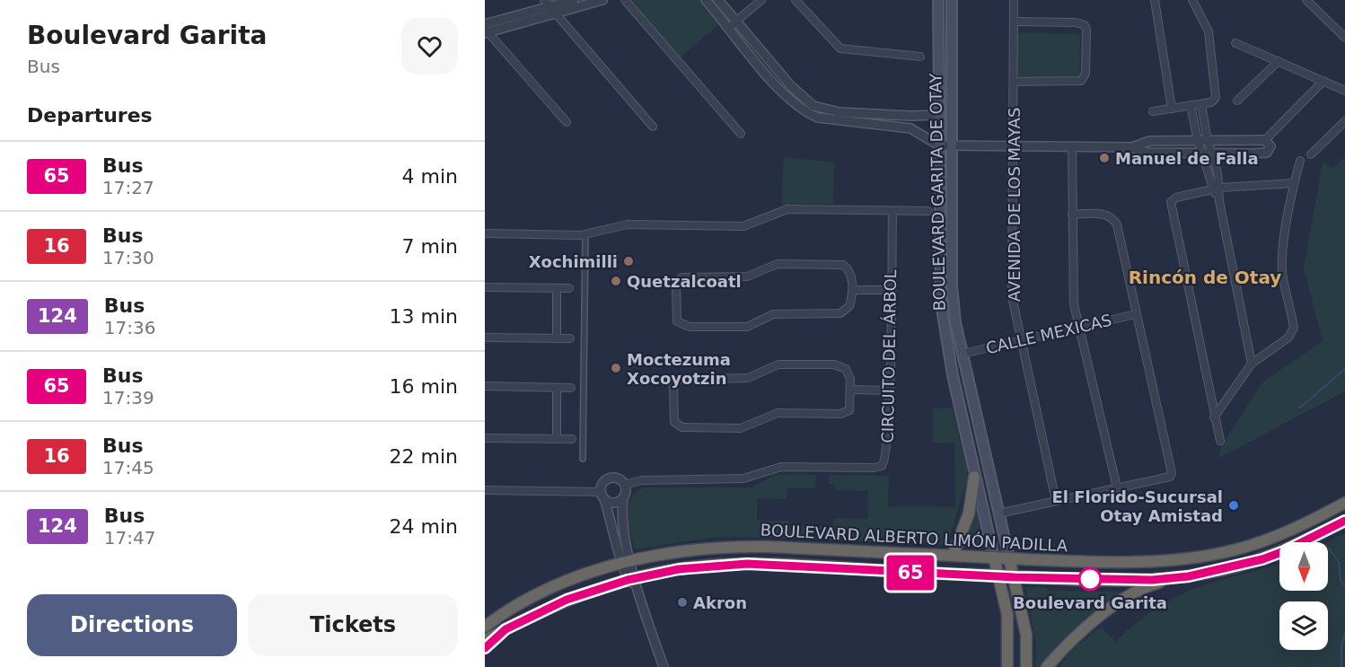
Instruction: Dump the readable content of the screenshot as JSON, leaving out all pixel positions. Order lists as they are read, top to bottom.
{
  "streets": {
    "highway": ["BOULEVARD GARITA DE OTAY", "BOULEVARD ALBERTO LIMÓN PADILLA"],
    "street": ["AVENIDA DE LOS MAYAS", "CALLE MEXICAS", "CIRCUITO DEL ÁRBOL"]
  },
  "crossings": [
    ["BOULEVARD GARITA DE OTAY", "CALLE MEXICAS"],
    ["BOULEVARD GARITA DE OTAY", "BOULEVARD ALBERTO LIMÓN PADILLA"],
    ["AVENIDA DE LOS MAYAS", "CALLE MEXICAS"]
  ],
  "districts": ["Rincón de Otay"],
  "places": [
    "Manuel de Falla",
    "Xochimilli",
    "Quetzalcoatl",
    "Moctezuma Xocoyotzin",
    "El Florido-Sucursal Otay Amistad",
    "Boulevard Garita",
    "Akron"
  ],
  "lines": ["bus line 65"],
  "north": "bottom",
  "page": {
    "heading": [
      ["Boulevard Garita", "Bus"],
      "Departures"
    ],
    "on_map": "65",
    "list": [
      {
        "mark": "65",
        "name": "Bus",
        "note": "17:27",
        "value": "4 min"
      },
      {
        "mark": "16",
        "name": "Bus",
        "note": "17:30",
        "value": "7 min"
      },
      {
        "mark": "124",
        "name": "Bus",
        "note": "17:36",
        "value": "13 min"
      },
      {
        "mark": "65",
        "name": "Bus",
        "note": "17:39",
        "value": "16 min"
      },
      {
        "mark": "16",
        "name": "Bus",
        "note": "17:45",
        "value": "22 min"
      },
      {
        "mark": "124",
        "name": "Bus",
        "note": "17:47",
        "value": "24 min"
      }
    ],
    "buttons": ["Directions", "Tickets"]
  }
}
